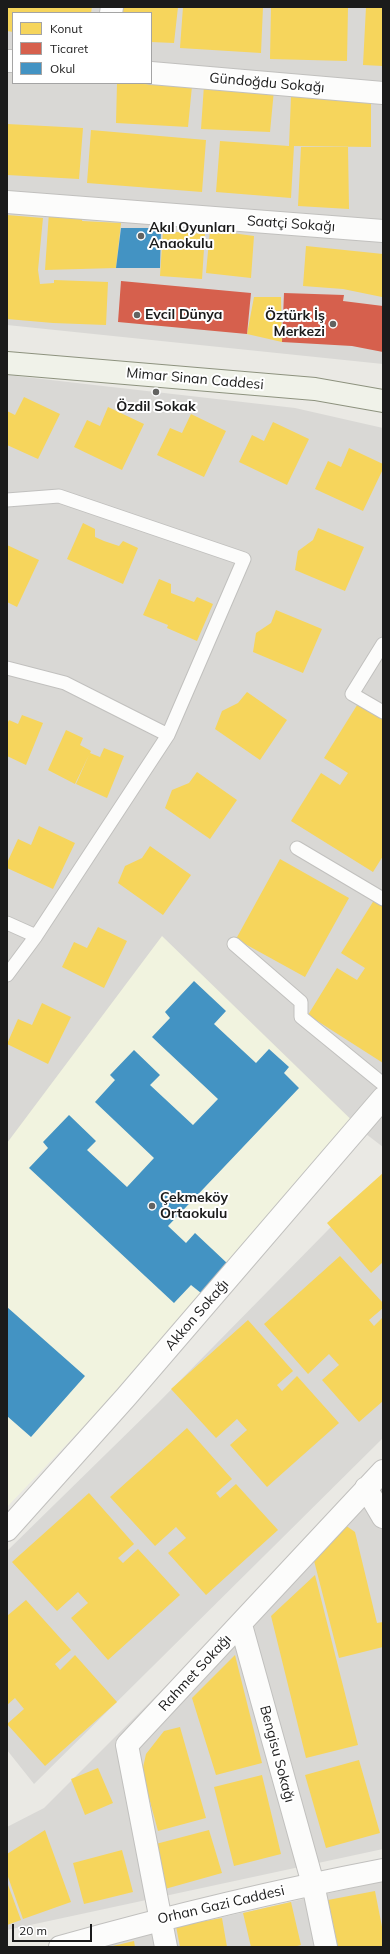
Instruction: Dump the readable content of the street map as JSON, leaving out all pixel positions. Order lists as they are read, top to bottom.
{
  "streets": {
    "main road": ["Mimar Sinan Caddesi"],
    "street": [
      "Gündoğdu Sokağı",
      "Saatçi Sokağı",
      "Akkon Sokağı",
      "Rahmet Sokağı",
      "Bengisu Sokağı",
      "Orhan Gazi Caddesi"
    ]
  },
  "crossings": [
    ["Rahmet Sokağı", "Bengisu Sokağı"],
    ["Rahmet Sokağı", "Orhan Gazi Caddesi"],
    ["Bengisu Sokağı", "Orhan Gazi Caddesi"]
  ],
  "places": [
    "Akıl Oyunları Anaokulu",
    "Evcil Dünya",
    "Öztürk İş Merkezi",
    "Özdil Sokak",
    "Çekmeköy Ortaokulu"
  ],
  "legend": ["Konut", "Ticaret", "Okul"],
  "scale_bar": "20 m"
}
